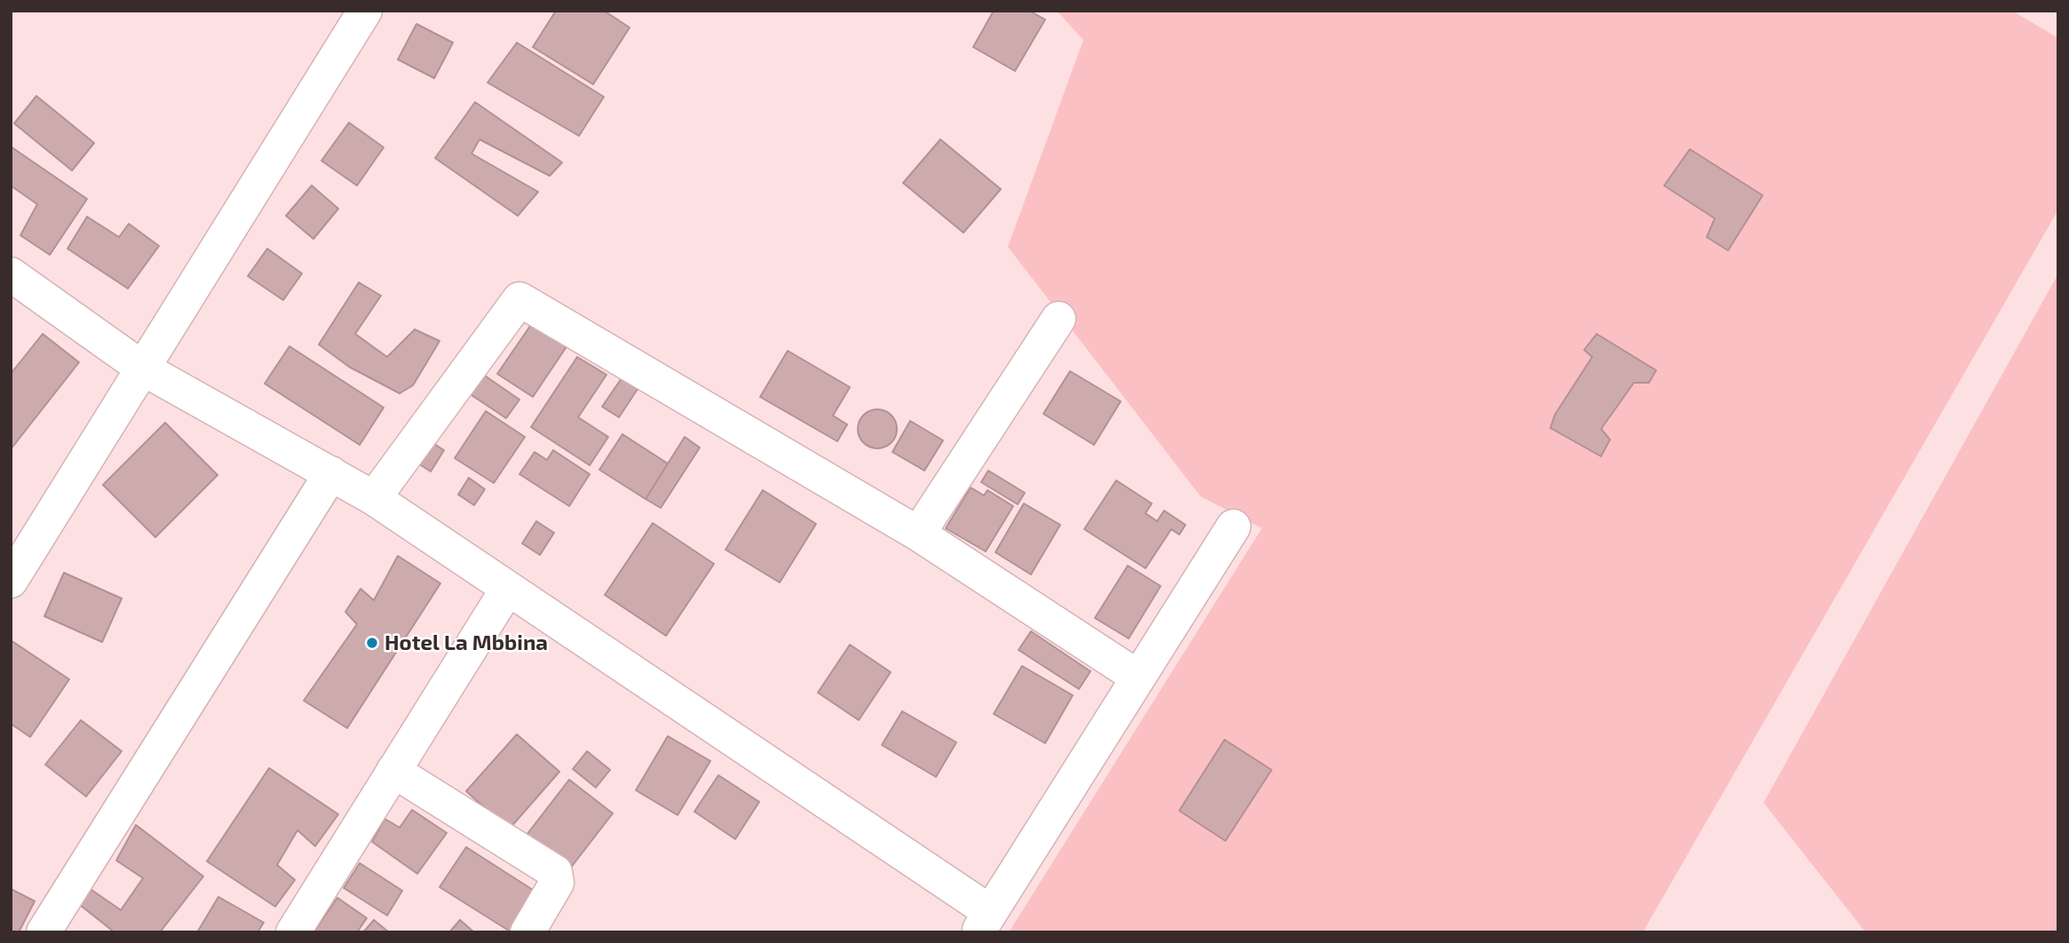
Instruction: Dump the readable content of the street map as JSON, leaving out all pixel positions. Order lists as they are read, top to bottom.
{
  "places": ["Hotel La Mbbina"]
}
